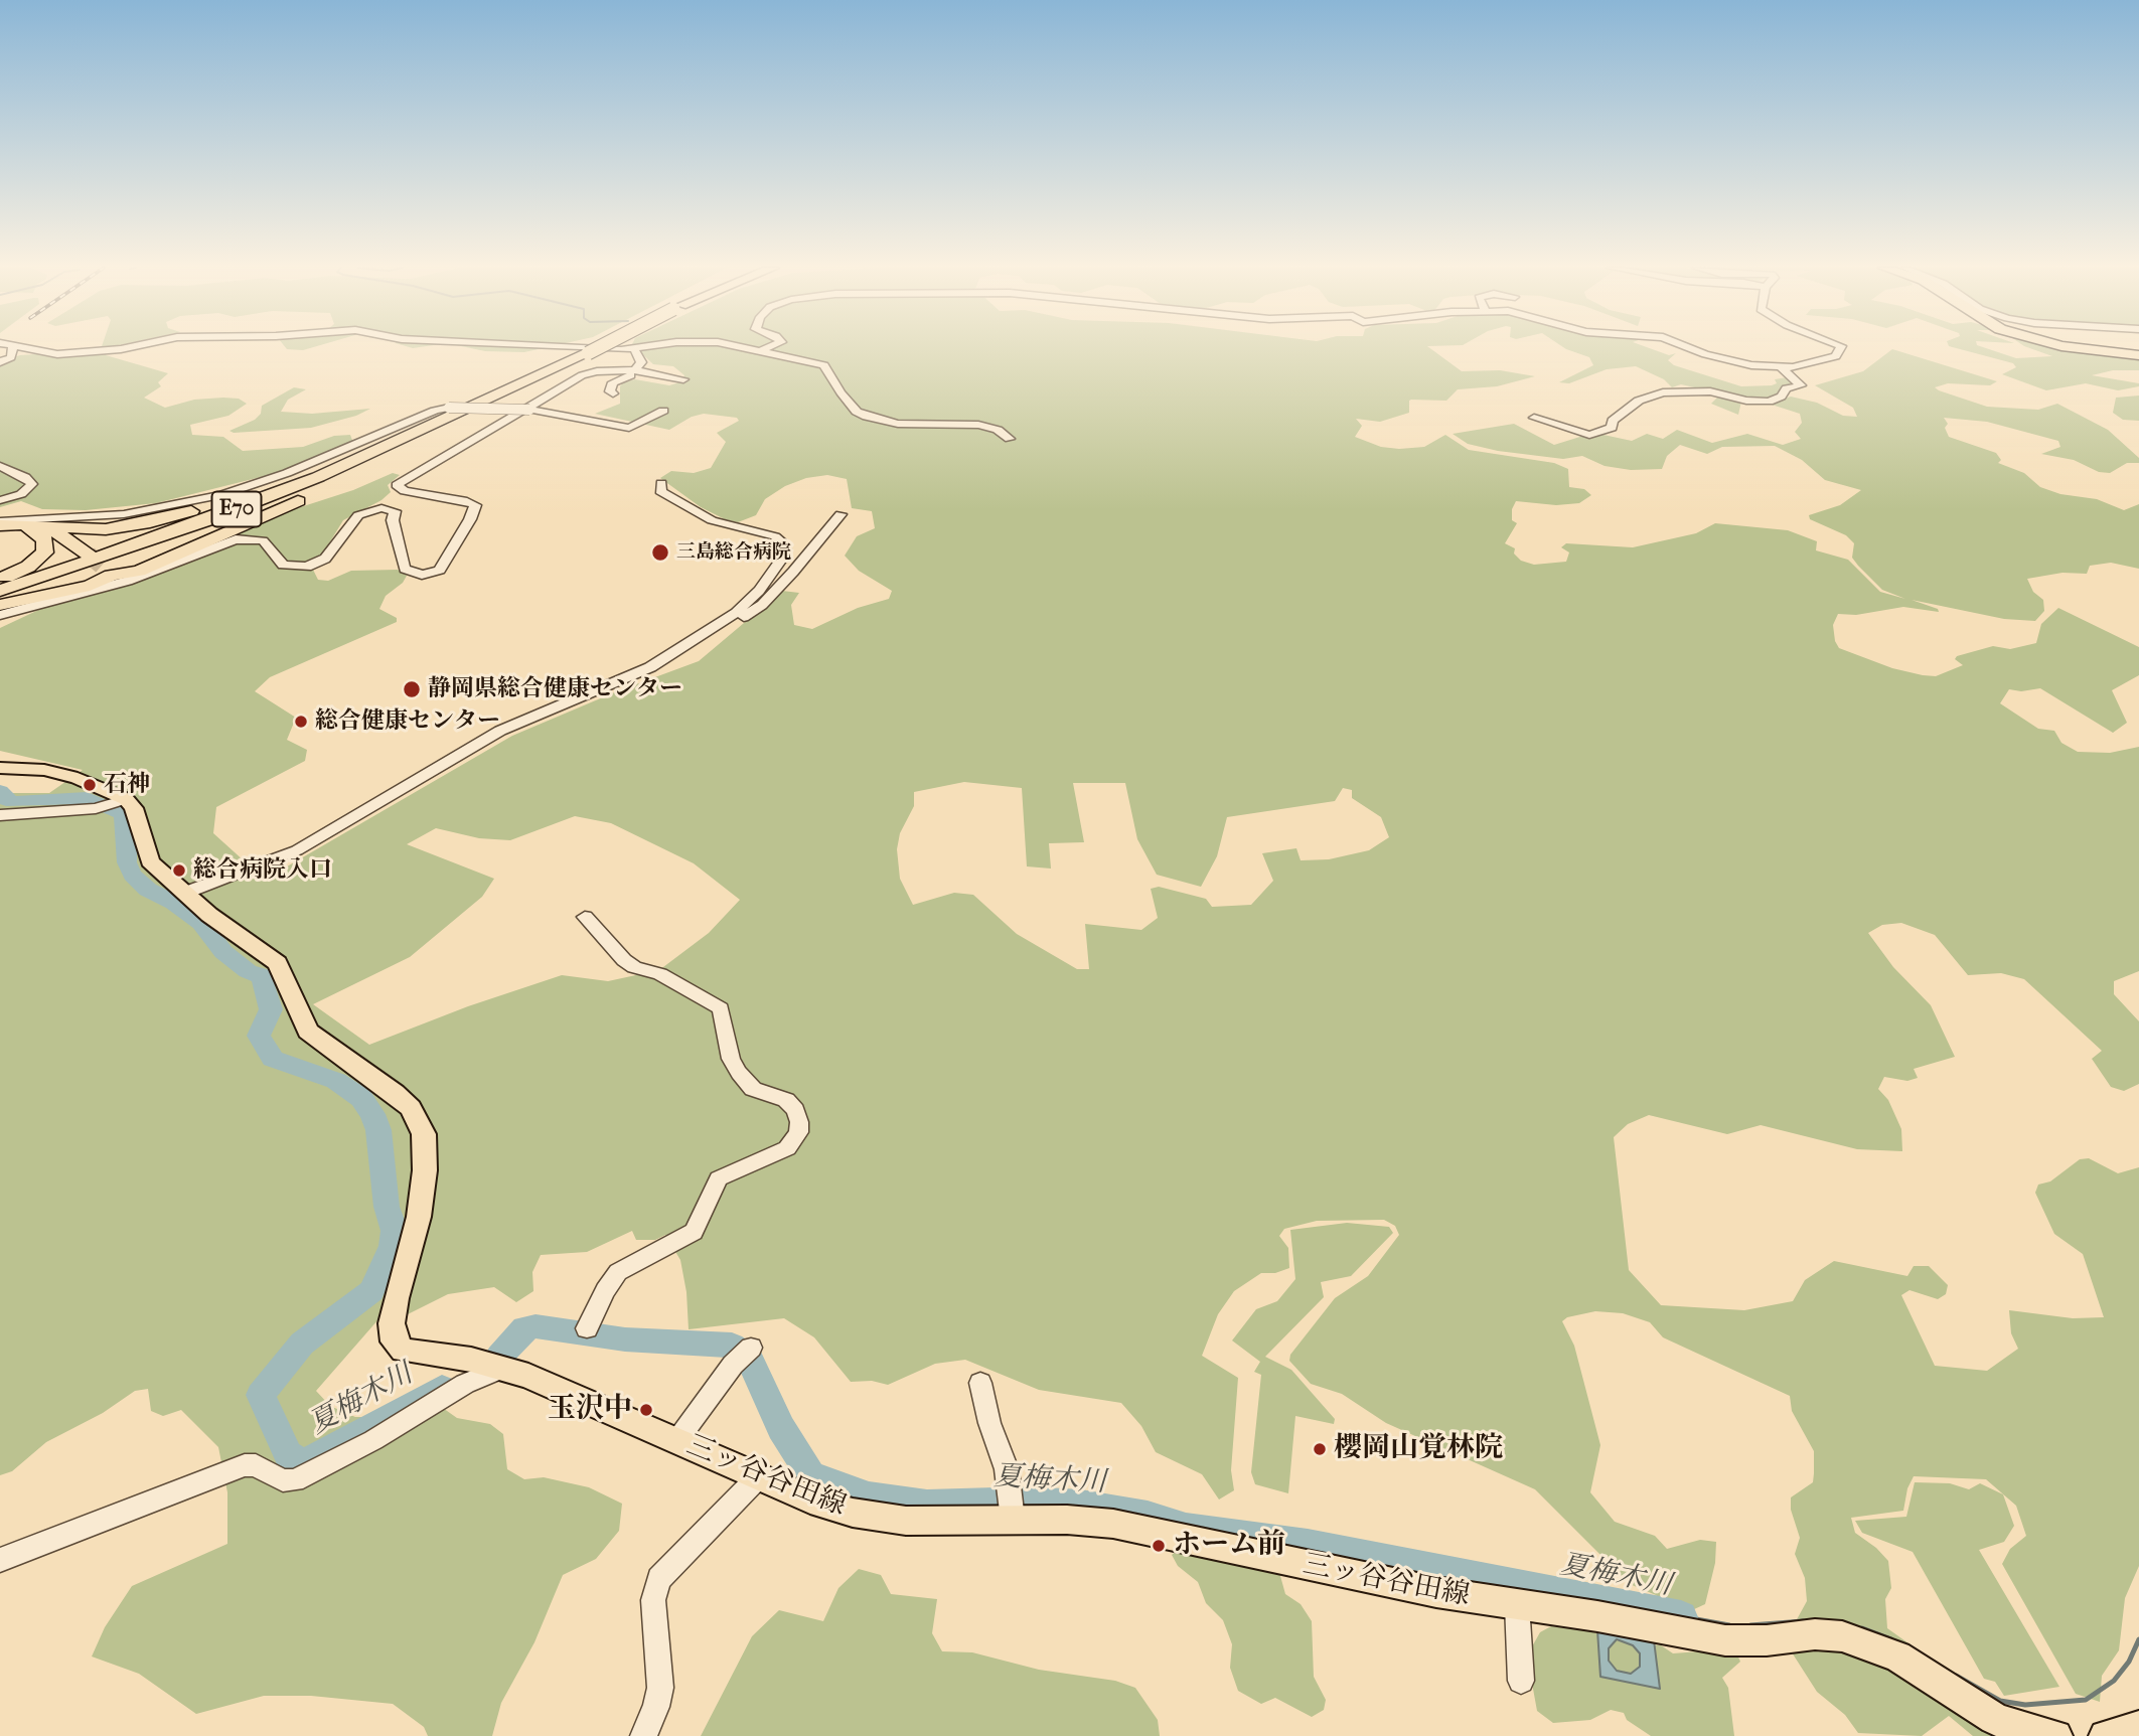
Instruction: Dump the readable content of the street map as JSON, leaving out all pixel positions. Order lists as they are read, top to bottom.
{
  "streets": {
    "highway": ["E70"],
    "main road": ["三ッ谷谷田線"]
  },
  "water": ["夏梅木川"],
  "places": [
    "三島総合病院",
    "静岡県総合健康センター",
    "総合健康センター",
    "石神",
    "総合病院入口",
    "玉沢中",
    "櫻岡山覚林院",
    "ホーム前"
  ]
}
